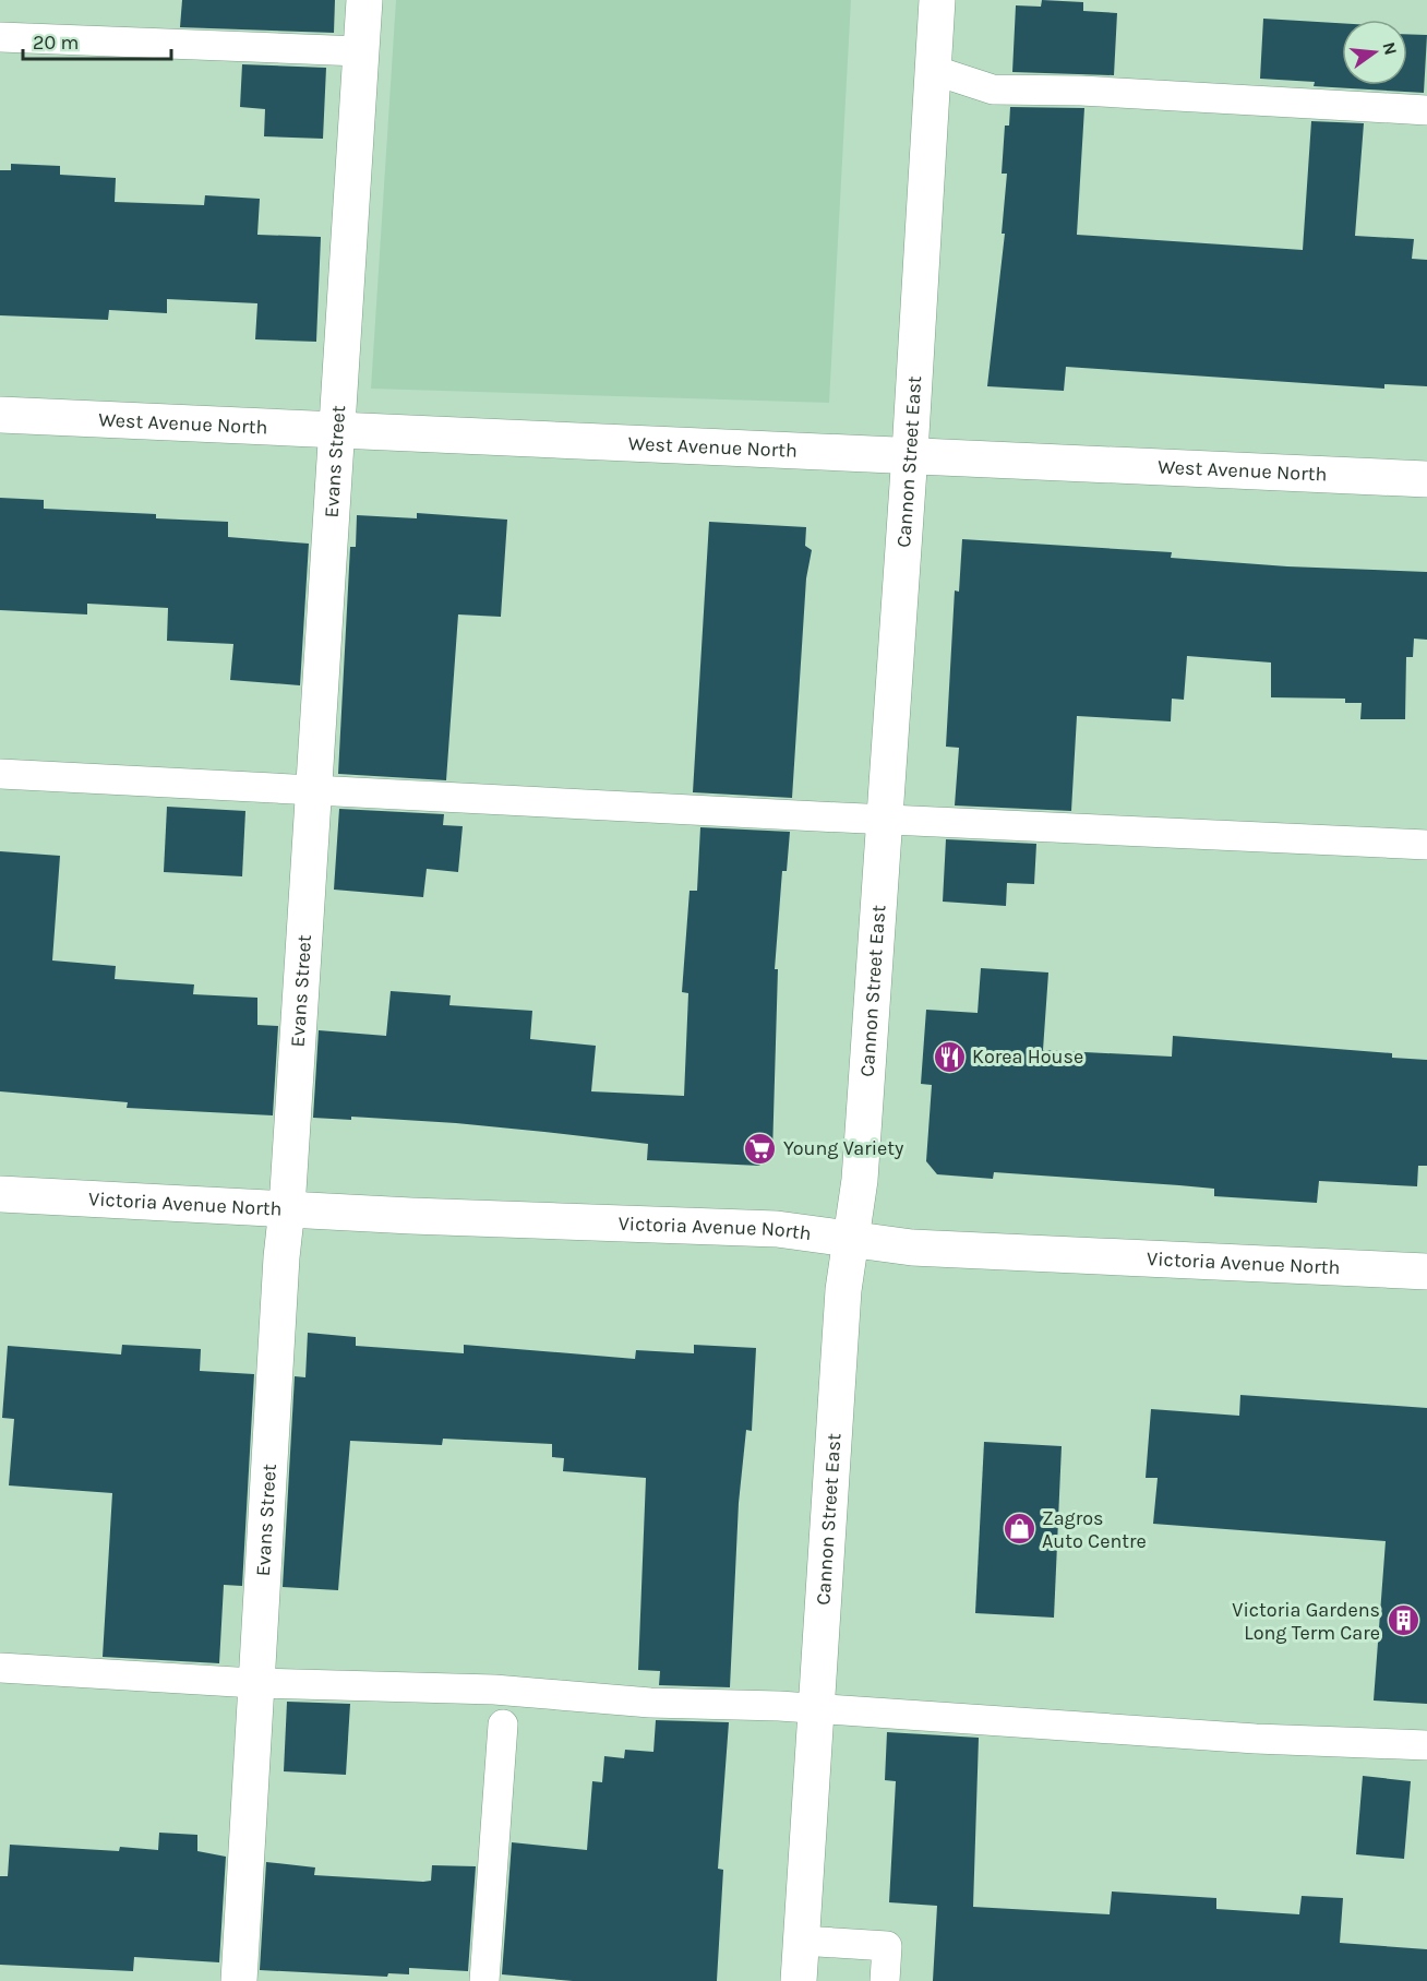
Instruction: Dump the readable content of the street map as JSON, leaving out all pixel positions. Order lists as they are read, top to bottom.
{
  "streets": {
    "main road": [
      "West Avenue North",
      "Evans Street",
      "Cannon Street East",
      "Victoria Avenue North"
    ]
  },
  "crossings": [
    ["West Avenue North", "Evans Street"],
    ["West Avenue North", "Cannon Street East"],
    ["Evans Street", "Victoria Avenue North"],
    ["Cannon Street East", "Victoria Avenue North"]
  ],
  "places": {
    "restaurant": ["Korea House"],
    "supermarket": ["Young Variety"],
    "shop": ["Zagros Auto Centre"],
    "building": ["Victoria Gardens Long Term Care"]
  },
  "scale_bar": "20 m",
  "north": "right"
}
